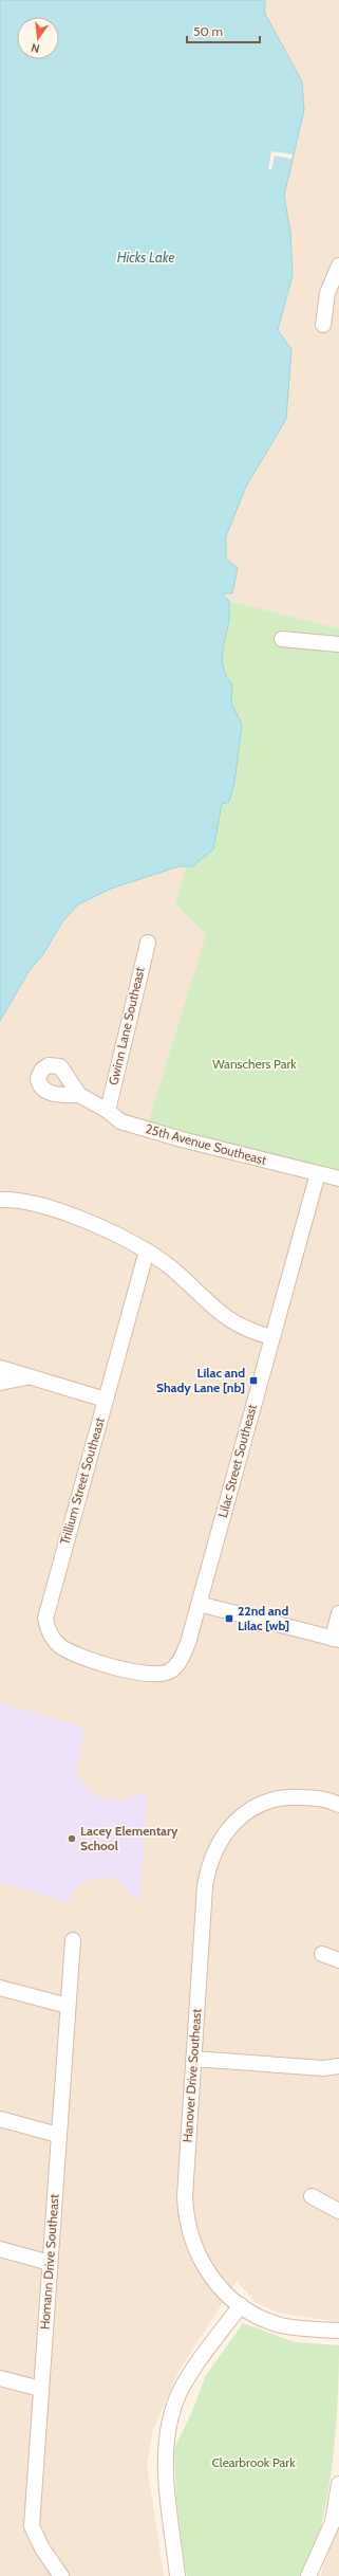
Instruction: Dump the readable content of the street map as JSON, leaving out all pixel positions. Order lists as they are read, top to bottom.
{
  "streets": {
    "street": [
      "Gwinn Lane Southeast",
      "25th Avenue Southeast",
      "Lilac Street Southeast",
      "Trillium Street Southeast",
      "Hanover Drive Southeast",
      "Homann Drive Southeast"
    ]
  },
  "crossings": [
    ["Gwinn Lane Southeast", "25th Avenue Southeast"],
    ["25th Avenue Southeast", "Lilac Street Southeast"],
    ["Lilac Street Southeast", "Trillium Street Southeast"]
  ],
  "water": ["Hicks Lake"],
  "parks": ["Wanschers Park", "Clearbrook Park"],
  "places": {
    "transit": ["Lilac and Shady Lane [nb]", "22nd and Lilac [wb]"],
    "other": ["Lacey Elementary School"]
  },
  "scale_bar": "50 m",
  "north": "bottom"
}
